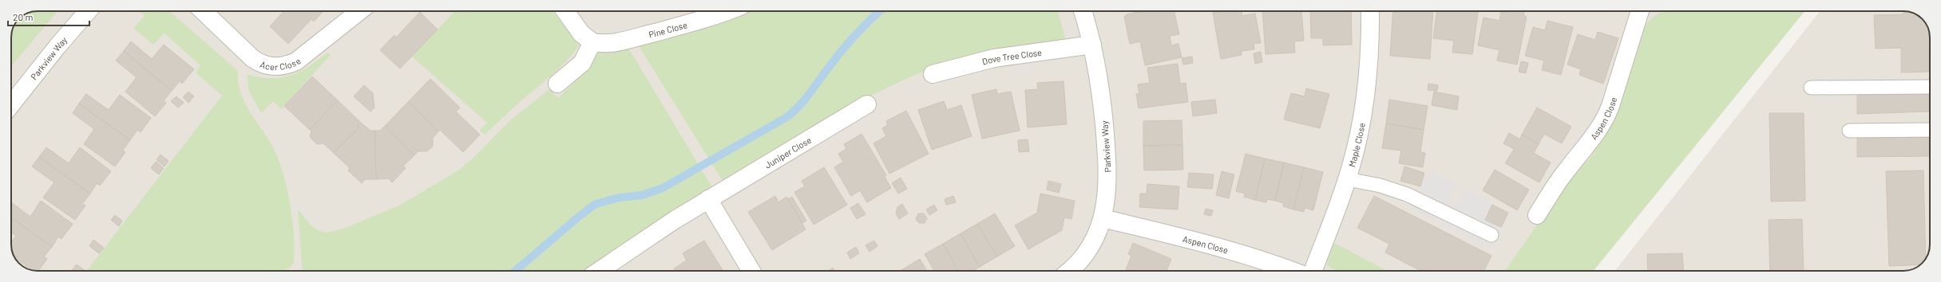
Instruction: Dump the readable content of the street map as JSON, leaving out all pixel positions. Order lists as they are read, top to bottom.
{
  "streets": {
    "street": [
      "Pine Close",
      "Dove Tree Close",
      "Parkview Way",
      "Acer Close",
      "Aspen Close",
      "Maple Close",
      "Juniper Close"
    ]
  },
  "crossings": [
    ["Dove Tree Close", "Parkview Way"],
    ["Parkview Way", "Aspen Close"]
  ],
  "scale_bar": "20 m"
}
